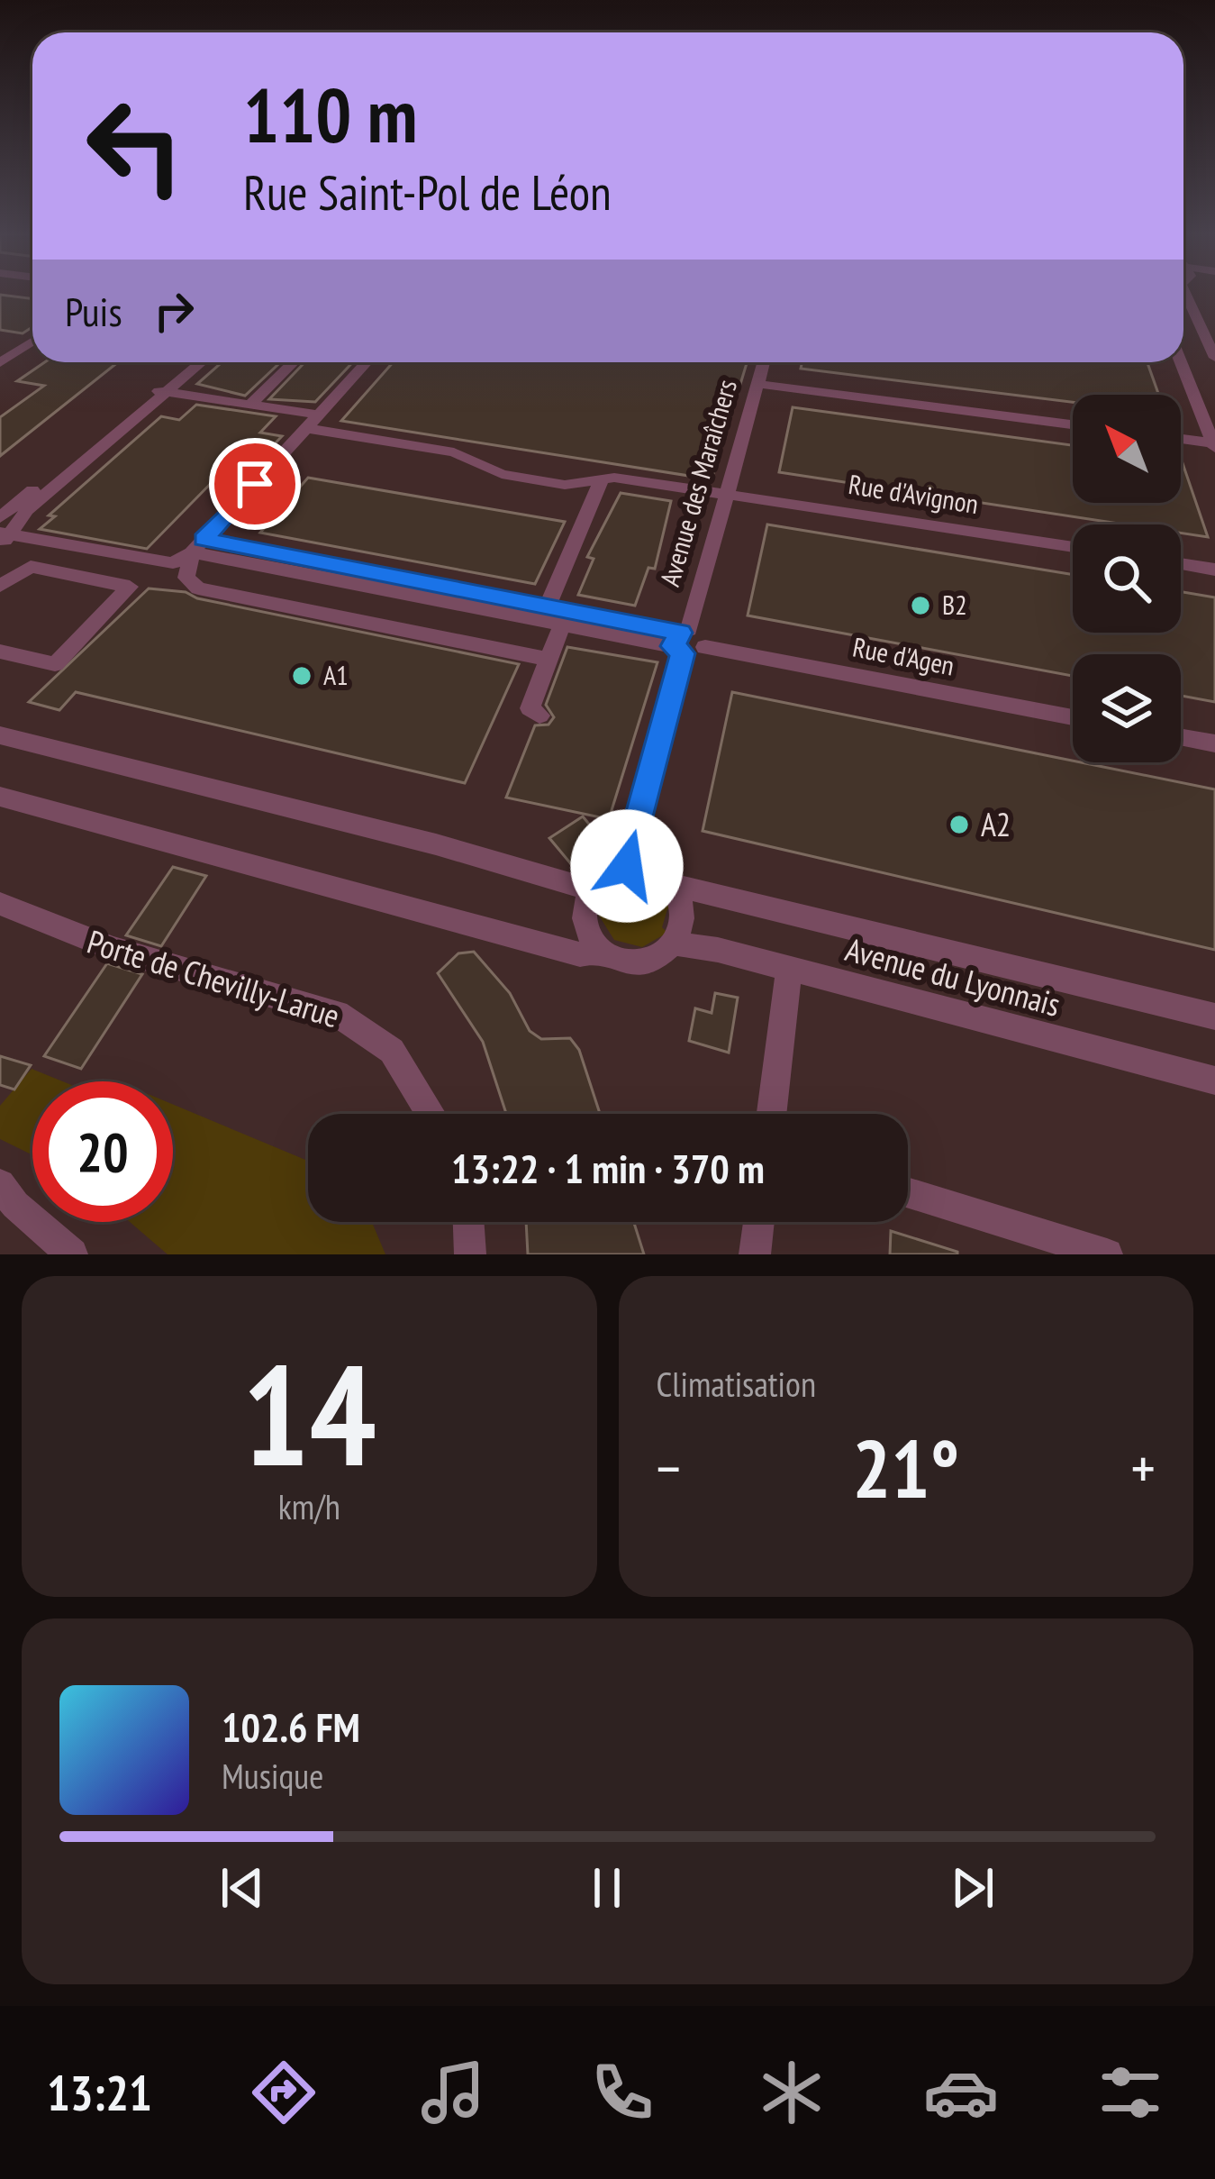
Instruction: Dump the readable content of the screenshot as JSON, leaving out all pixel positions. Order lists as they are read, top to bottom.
{
  "streets": {
    "street": [
      "Avenue des Maraîchers",
      "Rue d'Avignon",
      "Rue d'Agen",
      "Avenue du Lyonnais",
      "Porte de Chevilly-Larue"
    ]
  },
  "crossings": [
    ["Avenue des Maraîchers", "Rue d'Avignon"],
    ["Avenue des Maraîchers", "Rue d'Agen"],
    ["Avenue des Maraîchers", "Avenue du Lyonnais"]
  ],
  "places": ["B2", "A1", "A2"],
  "north": "top left",
  "page": {
    "turn": ["110 m", "Rue Saint-Pol de Léon"],
    "then": "Puis",
    "limit": "20",
    "trip": "13:22 · 1 min · 370 m",
    "tile": [
      ["14", "km/h"],
      "Climatisation"
    ],
    "heat": ["−", "21°", "+"],
    "song": ["102.6 FM", "Musique"],
    "tabs": "13:21"
  }
}
